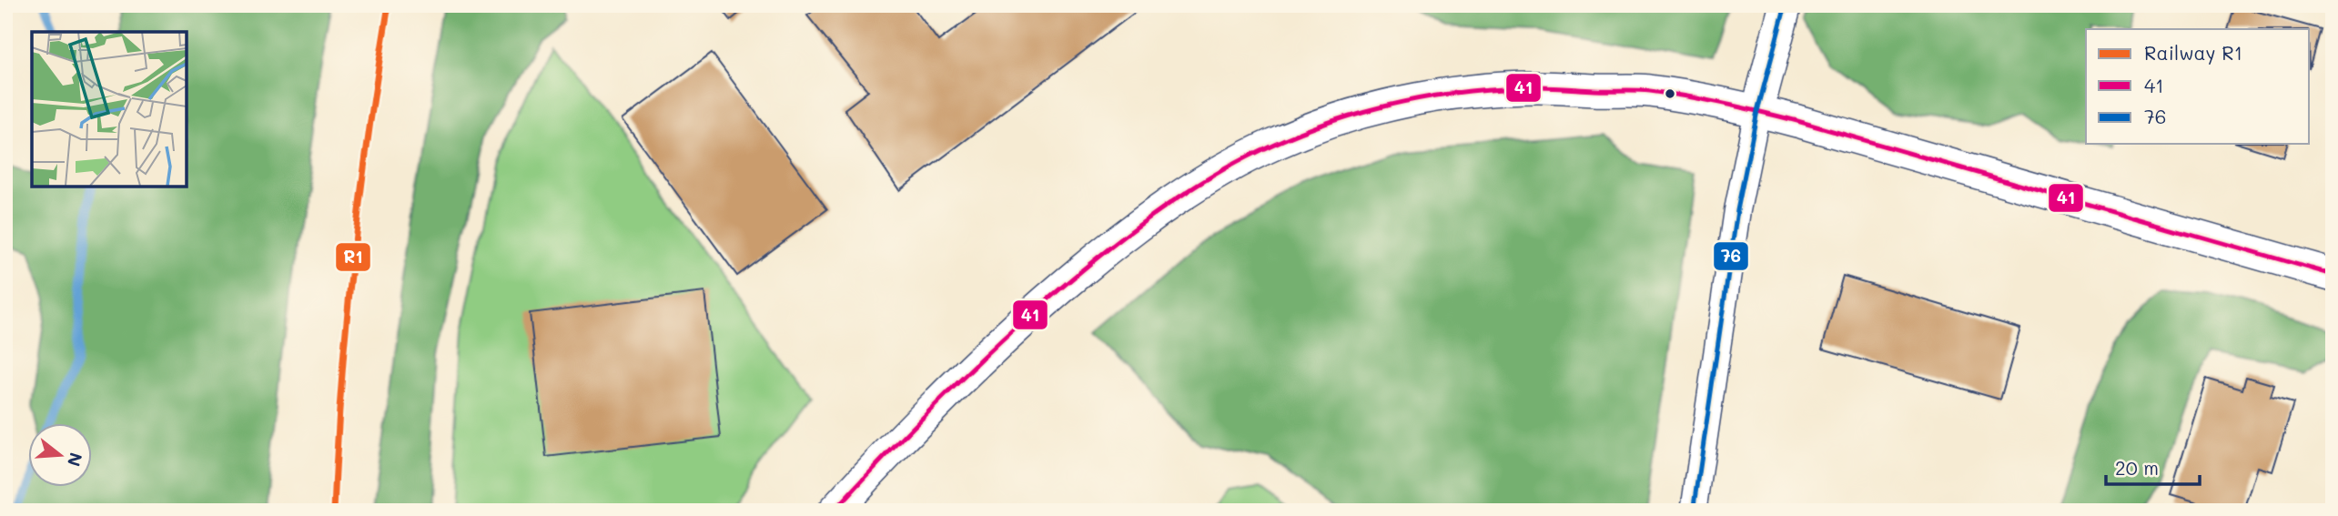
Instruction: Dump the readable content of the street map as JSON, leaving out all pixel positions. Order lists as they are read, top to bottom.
{
  "lines": ["rail line R1", "transit line 76", "transit line 41"],
  "legend": ["Railway R1", "41", "76"],
  "scale_bar": "20 m",
  "north": "right"
}
